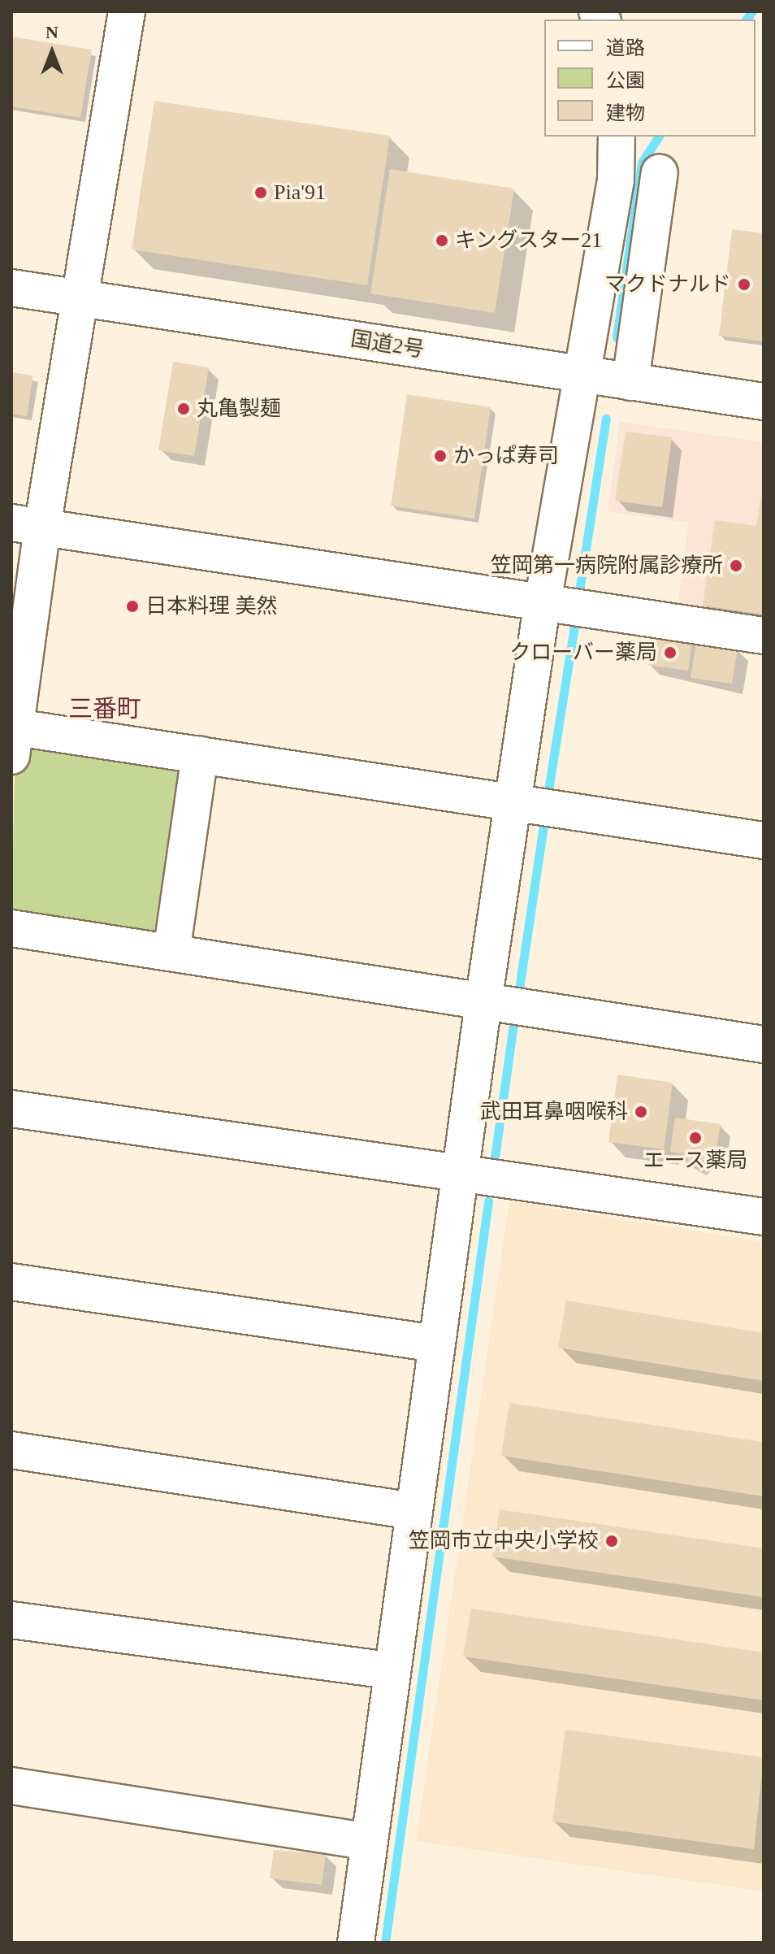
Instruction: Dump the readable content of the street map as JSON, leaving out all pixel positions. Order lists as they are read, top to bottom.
{
  "streets": {
    "main road": ["国道2号"]
  },
  "districts": ["三番町"],
  "places": [
    "Pia'91",
    "キングスター21",
    "マクドナルド",
    "丸亀製麺",
    "かっぱ寿司",
    "笠岡第一病院附属診療所",
    "日本料理 美然",
    "クローバー薬局",
    "武田耳鼻咽喉科",
    "エース薬局",
    "笠岡市立中央小学校"
  ],
  "legend": ["道路", "公園", "建物"],
  "north": "top"
}
